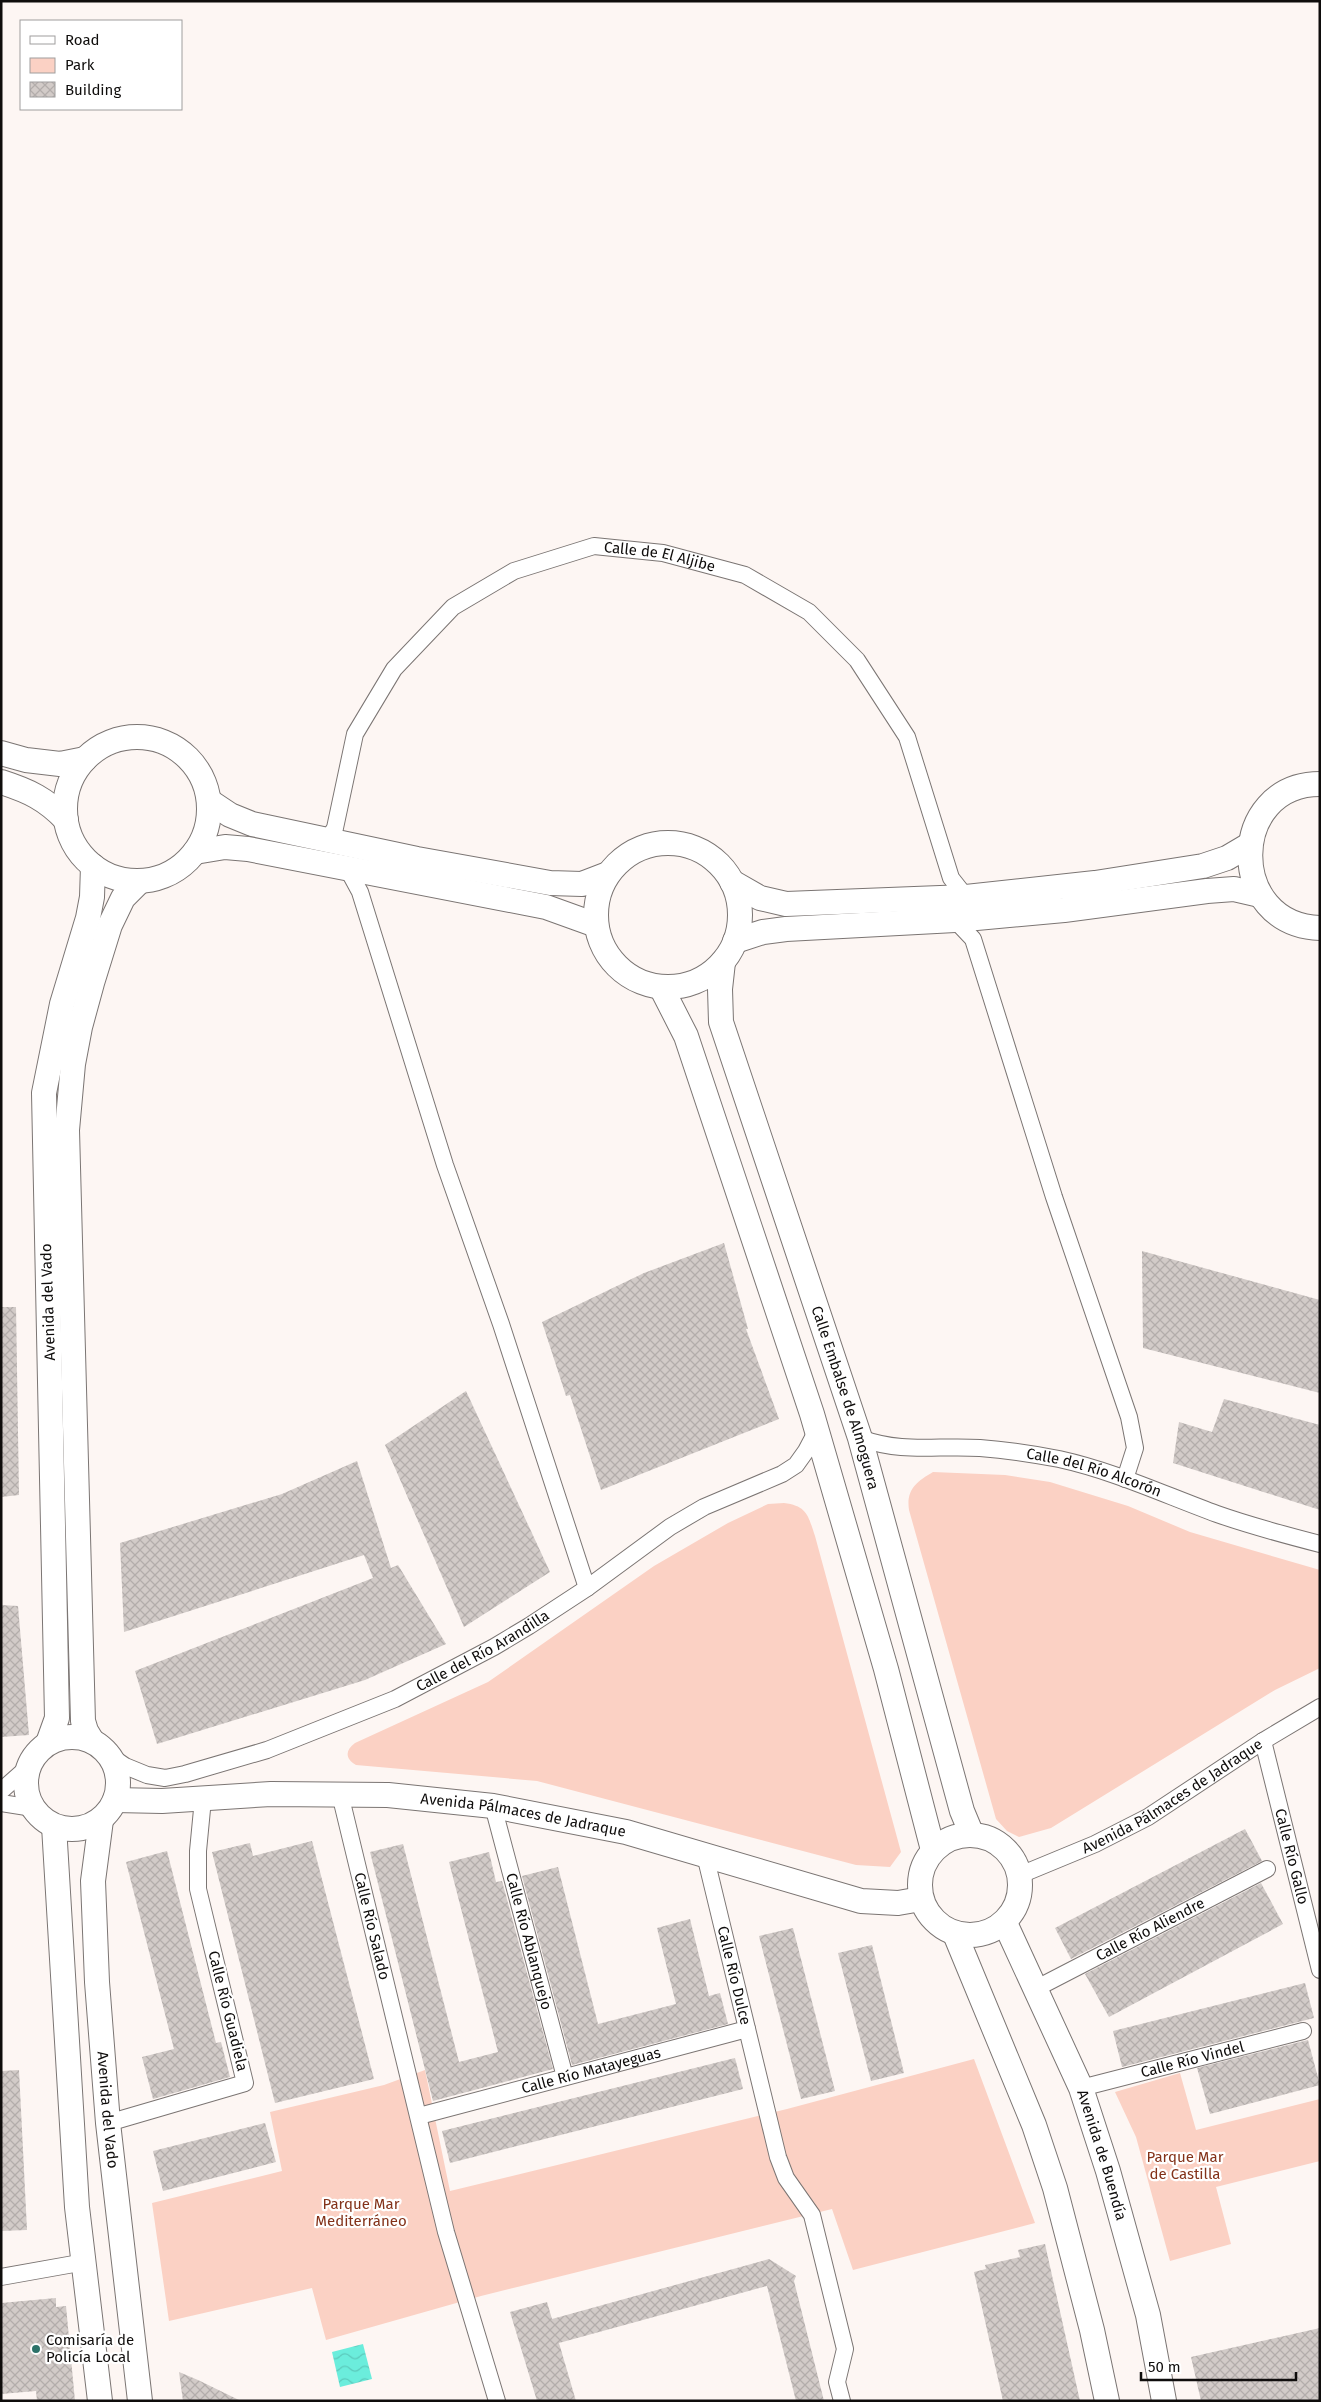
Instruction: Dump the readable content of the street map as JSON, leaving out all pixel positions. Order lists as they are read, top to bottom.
{
  "streets": {
    "main road": [
      "Avenida del Vado",
      "Calle Embalse de Almoguera",
      "Avenida Pálmaces de Jadraque",
      "Avenida de Buendía"
    ],
    "street": [
      "Calle de El Aljibe",
      "Calle del Río Alcorón",
      "Calle del Río Arandilla",
      "Calle Río Gallo",
      "Calle Río Salado",
      "Calle Río Aliendre",
      "Calle Río Ablanquejo",
      "Calle Río Dulce",
      "Calle Río Guadiela",
      "Calle Río Vindel",
      "Calle Río Matayeguas"
    ]
  },
  "crossings": [
    ["Avenida del Vado", "Calle del Río Arandilla"],
    ["Avenida del Vado", "Avenida Pálmaces de Jadraque"],
    ["Avenida del Vado", "Calle Río Guadiela"],
    ["Calle Embalse de Almoguera", "Calle del Río Alcorón"],
    ["Calle Embalse de Almoguera", "Avenida Pálmaces de Jadraque"],
    ["Calle Embalse de Almoguera", "Avenida de Buendía"],
    ["Calle del Río Arandilla", "Avenida Pálmaces de Jadraque"],
    ["Avenida Pálmaces de Jadraque", "Calle Río Gallo"],
    ["Avenida Pálmaces de Jadraque", "Calle Río Salado"],
    ["Avenida Pálmaces de Jadraque", "Calle Río Ablanquejo"],
    ["Avenida Pálmaces de Jadraque", "Calle Río Dulce"],
    ["Avenida Pálmaces de Jadraque", "Calle Río Guadiela"],
    ["Avenida Pálmaces de Jadraque", "Avenida de Buendía"],
    ["Calle Río Salado", "Calle Río Matayeguas"],
    ["Calle Río Aliendre", "Avenida de Buendía"],
    ["Calle Río Ablanquejo", "Calle Río Matayeguas"],
    ["Calle Río Dulce", "Calle Río Matayeguas"],
    ["Calle Río Vindel", "Avenida de Buendía"]
  ],
  "parks": ["Parque Mar de Castilla", "Parque Mar Mediterráneo"],
  "places": ["Comisaría de Policía Local"],
  "legend": ["Road", "Park", "Building"],
  "scale_bar": "50 m"
}
